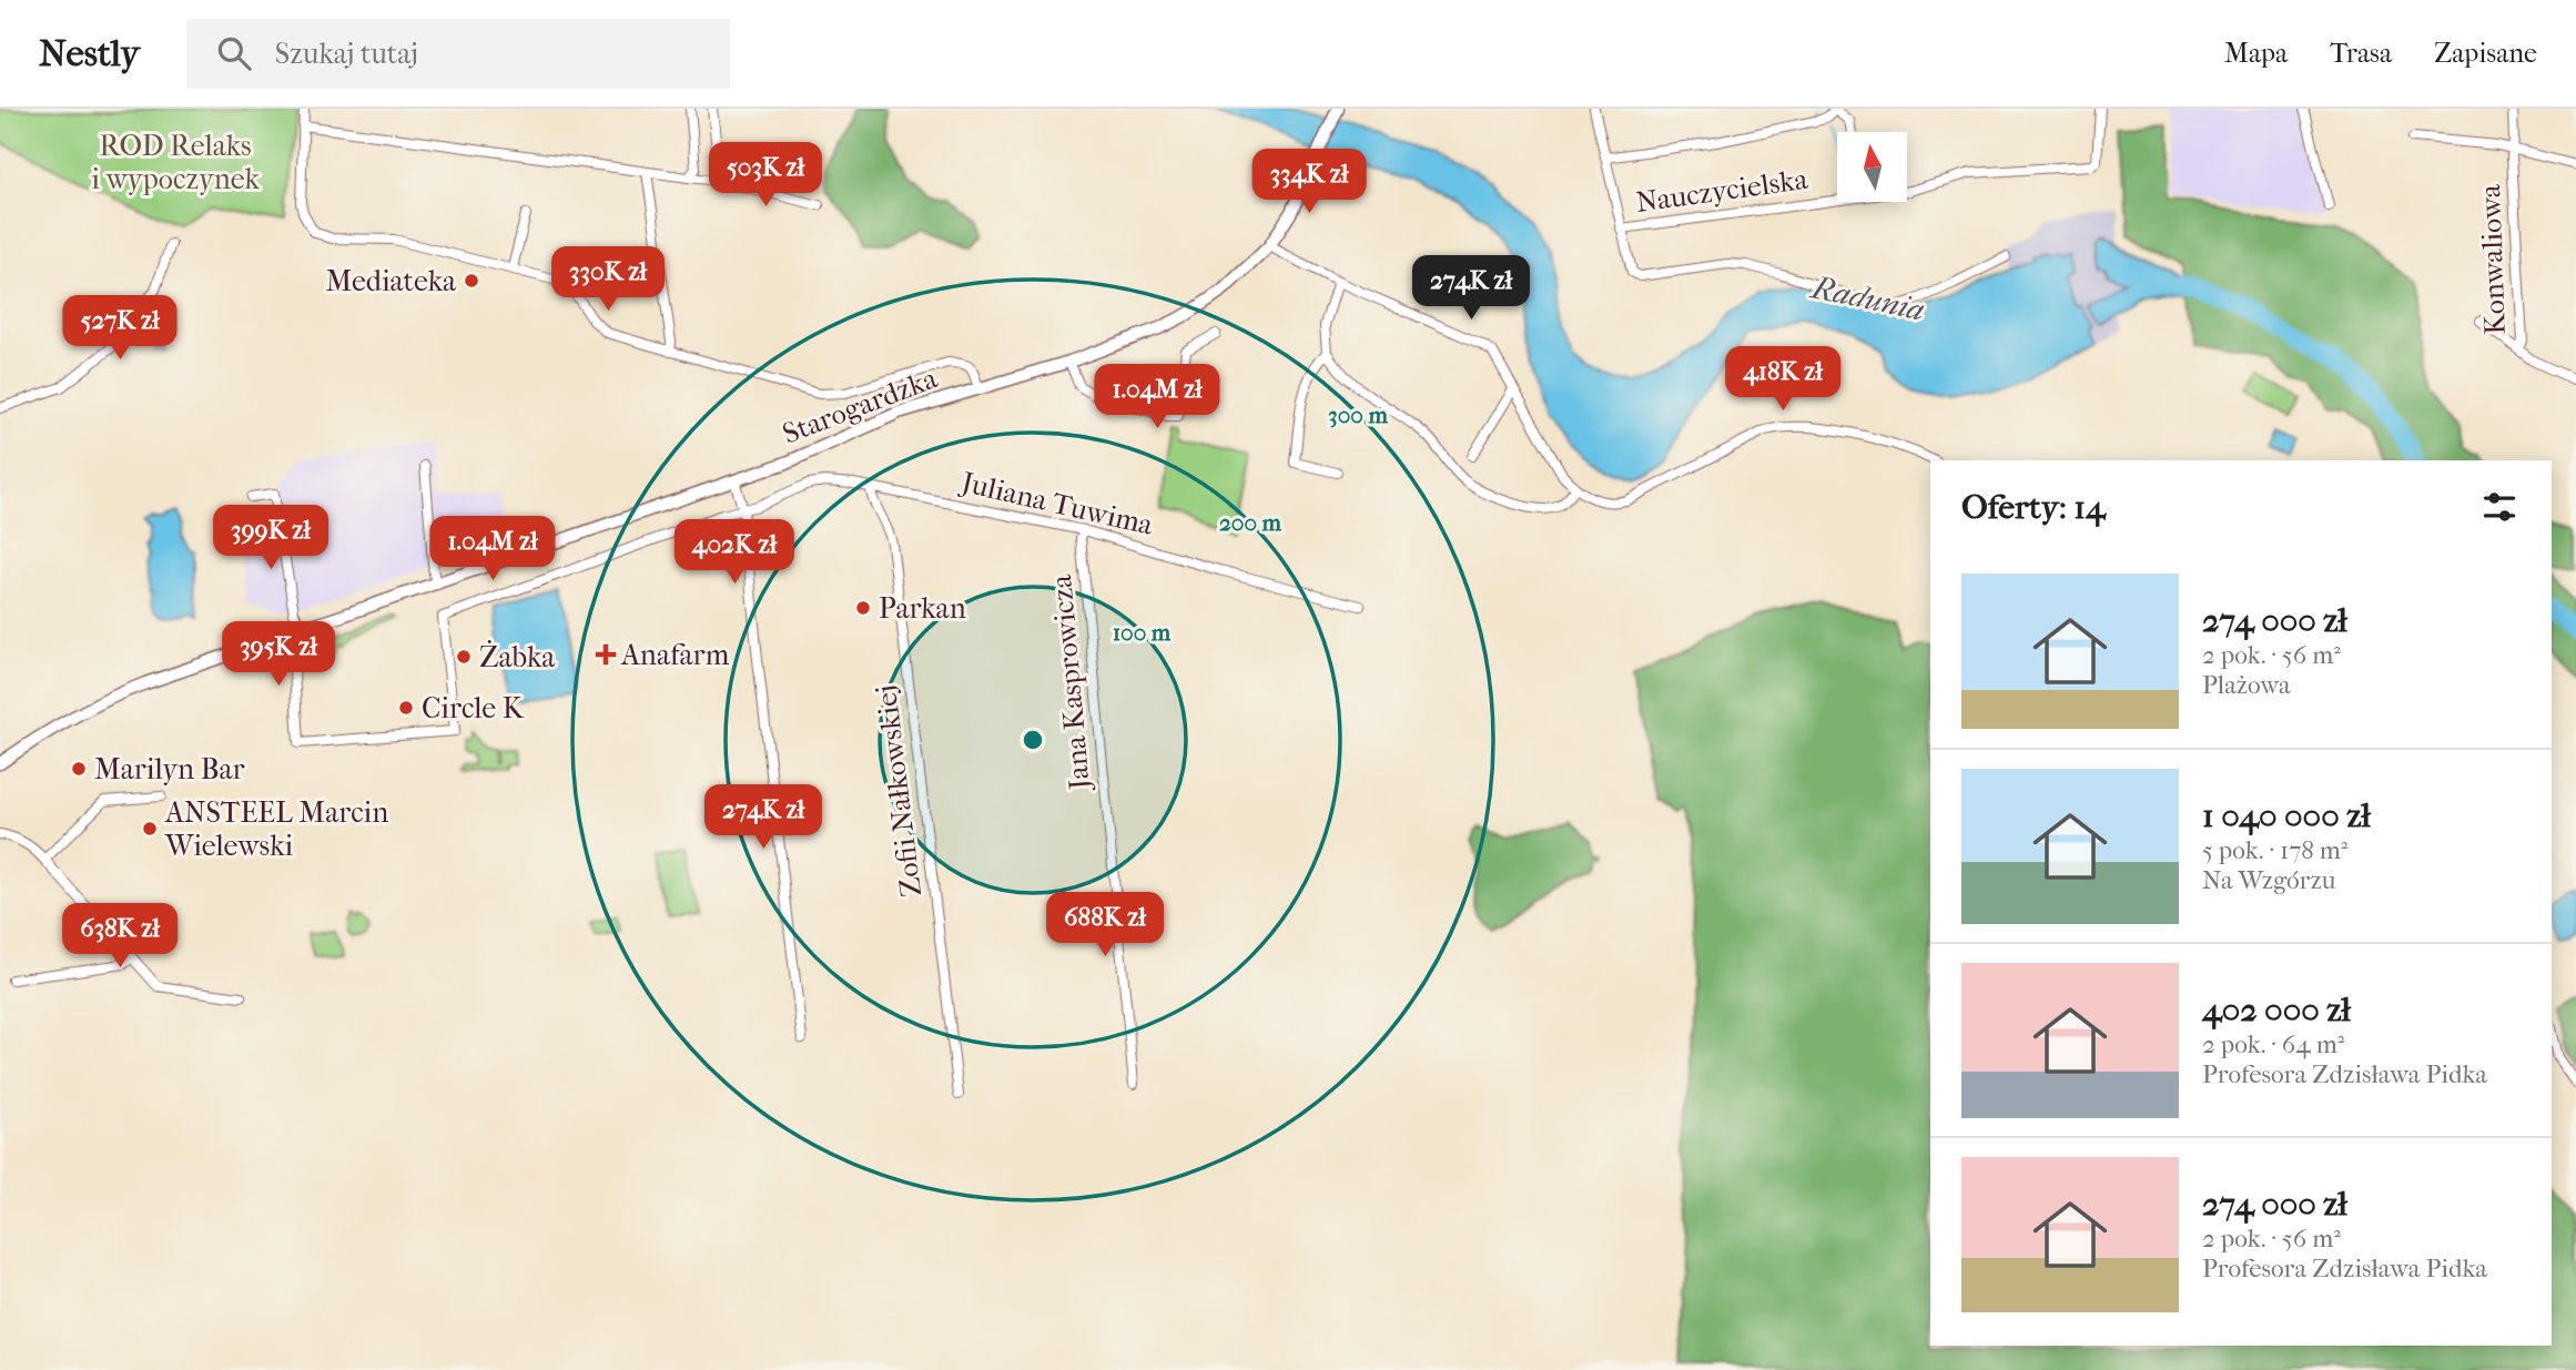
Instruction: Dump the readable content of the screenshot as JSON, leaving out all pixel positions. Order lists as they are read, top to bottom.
{
  "streets": {
    "main road": ["Starogardzka"],
    "street": [
      "Nauczycielska",
      "Konwaliowa",
      "Juliana Tuwima",
      "Jana Kasprowicza",
      "Zofii Nałkowskiej"
    ]
  },
  "crossings": [
    ["Starogardzka", "Juliana Tuwima"],
    ["Juliana Tuwima", "Jana Kasprowicza"],
    ["Juliana Tuwima", "Zofii Nałkowskiej"]
  ],
  "water": ["Radunia"],
  "parks": ["ROD Relaks i wypoczynek"],
  "places": {
    "other": [
      "Mediateka",
      "Parkan",
      "Żabka",
      "Circle K",
      "Marilyn Bar",
      "ANSTEEL Marcin Wielewski"
    ],
    "health": ["Anafarm"]
  },
  "north": "top",
  "page": {
    "header": "Nestly",
    "search": "Szukaj tutaj",
    "nav": ["Mapa", "Trasa", "Zapisane"],
    "price": [
      "503K zł",
      "334K zł",
      "330K zł",
      "274K zł",
      "527K zł",
      "418K zł",
      "1.04M zł",
      "399K zł",
      "1.04M zł",
      "402K zł",
      "395K zł",
      "274K zł",
      "688K zł",
      "638K zł"
    ],
    "heading": "Oferty: 14",
    "list": [
      {
        "name": "274 000 zł",
        "note": "2 pok. · 56 m² · Plażowa"
      },
      {
        "name": "1 040 000 zł",
        "note": "5 pok. · 178 m² · Na Wzgórzu"
      },
      {
        "name": "402 000 zł",
        "note": "2 pok. · 64 m² · Profesora Zdzisława Pidka"
      },
      {
        "name": "274 000 zł",
        "note": "2 pok. · 56 m² · Profesora Zdzisława Pidka"
      }
    ]
  },
  "rings": ["300 m", "200 m", "100 m"]
}
